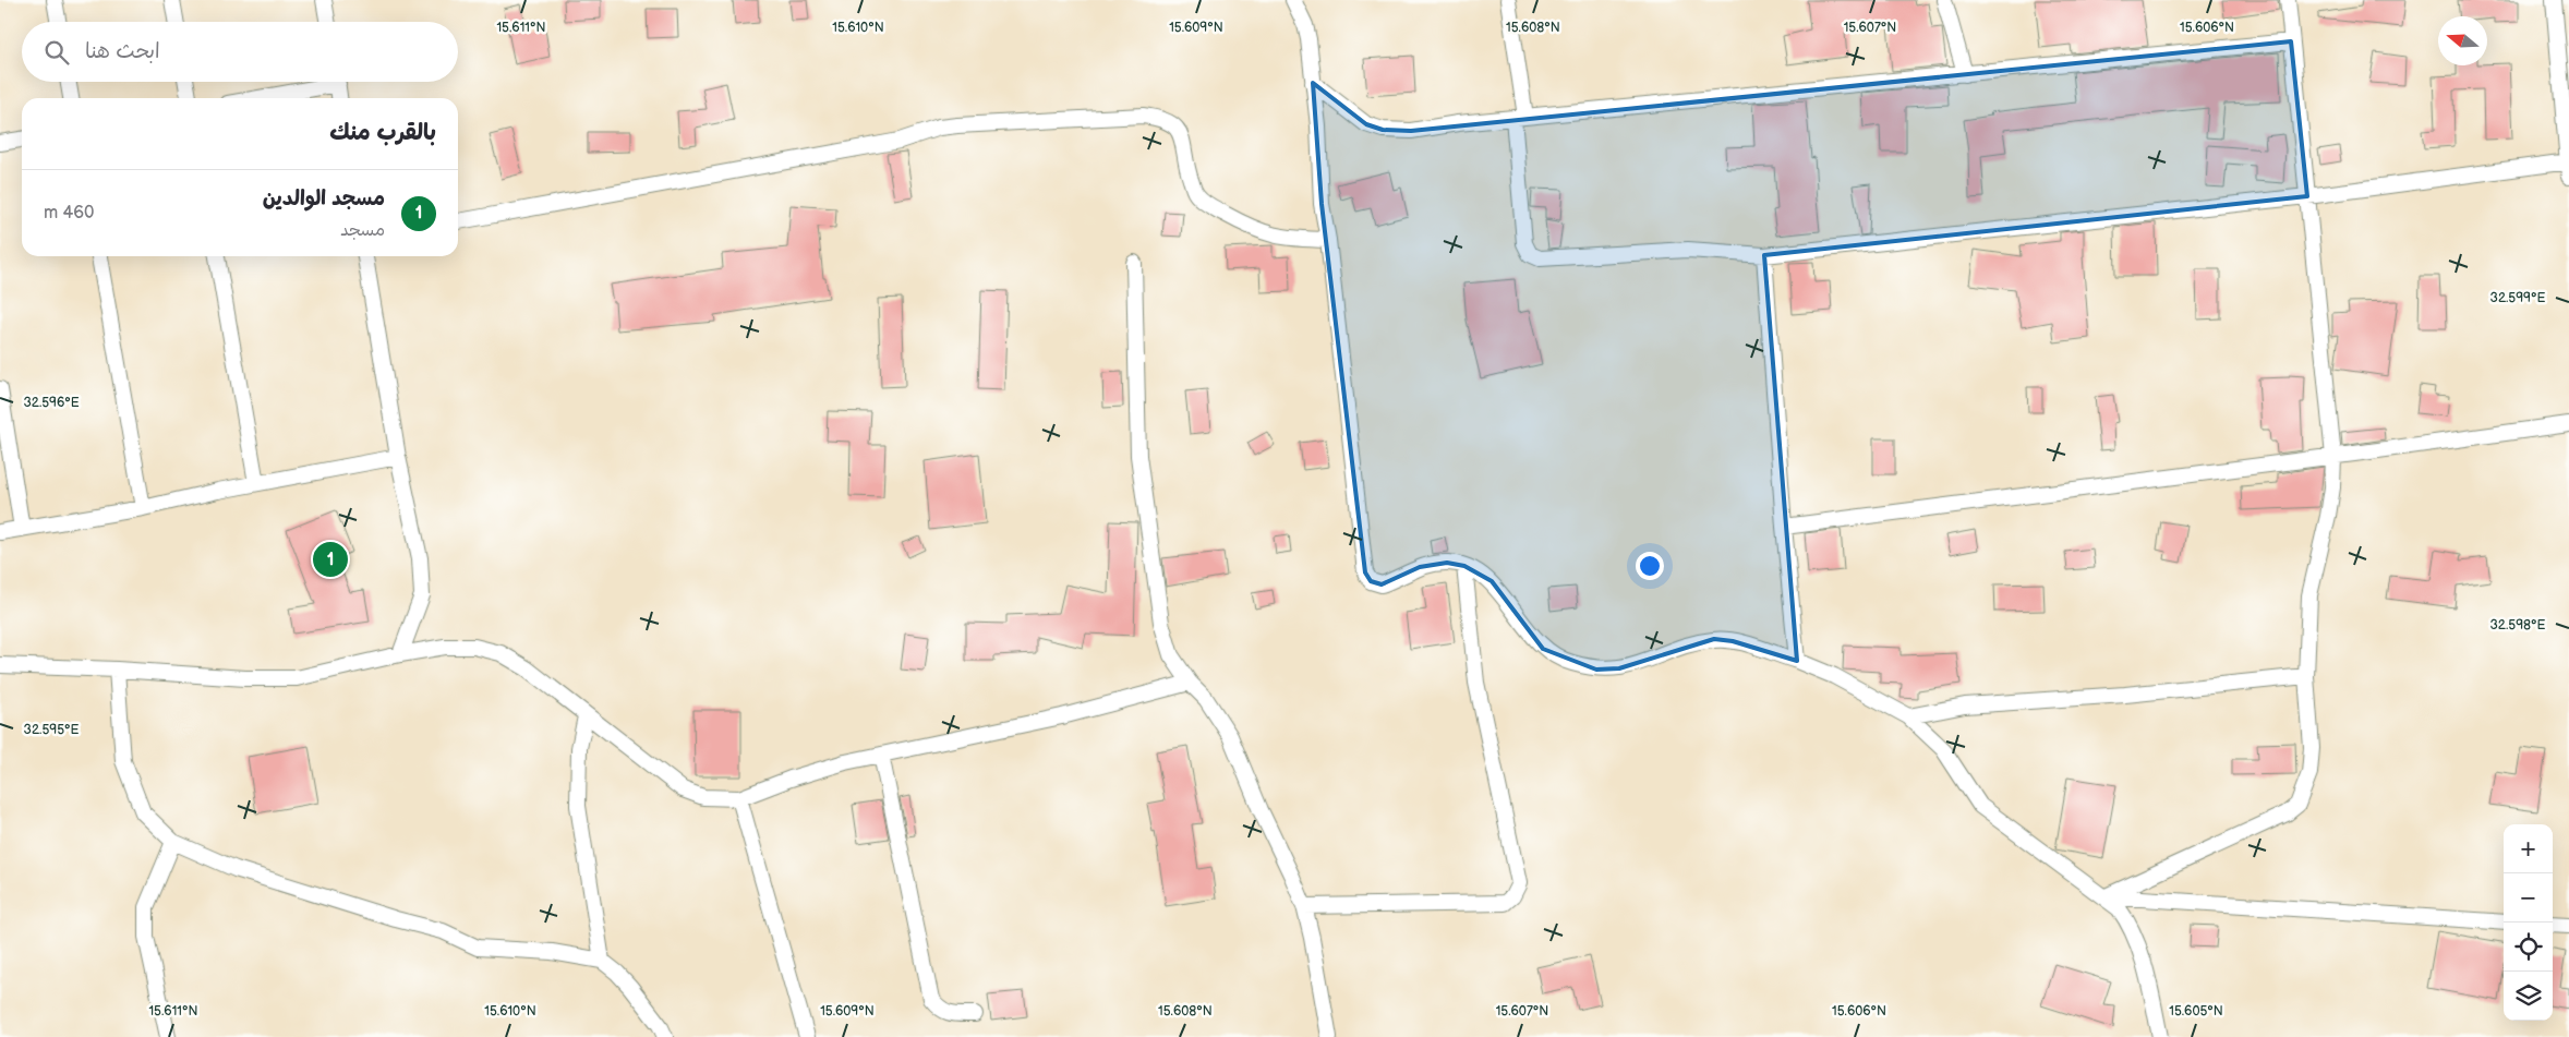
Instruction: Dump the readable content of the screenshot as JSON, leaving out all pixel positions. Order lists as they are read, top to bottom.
{
  "north": "left",
  "page": {
    "search": "ابحث هنا",
    "heading": "بالقرب منك",
    "list": [
      {
        "mark": "1",
        "name": "مسجد الوالدين",
        "note": "مسجد",
        "value": "460 m"
      }
    ],
    "pins": "1",
    "map_buttons": ["+", "−"]
  },
  "coordinates": [
    "15.611°N",
    "15.610°N",
    "15.609°N",
    "15.608°N",
    "15.607°N",
    "15.606°N",
    "32.599°E",
    "32.596°E",
    "32.598°E",
    "32.595°E",
    "15.605°N"
  ]
}
